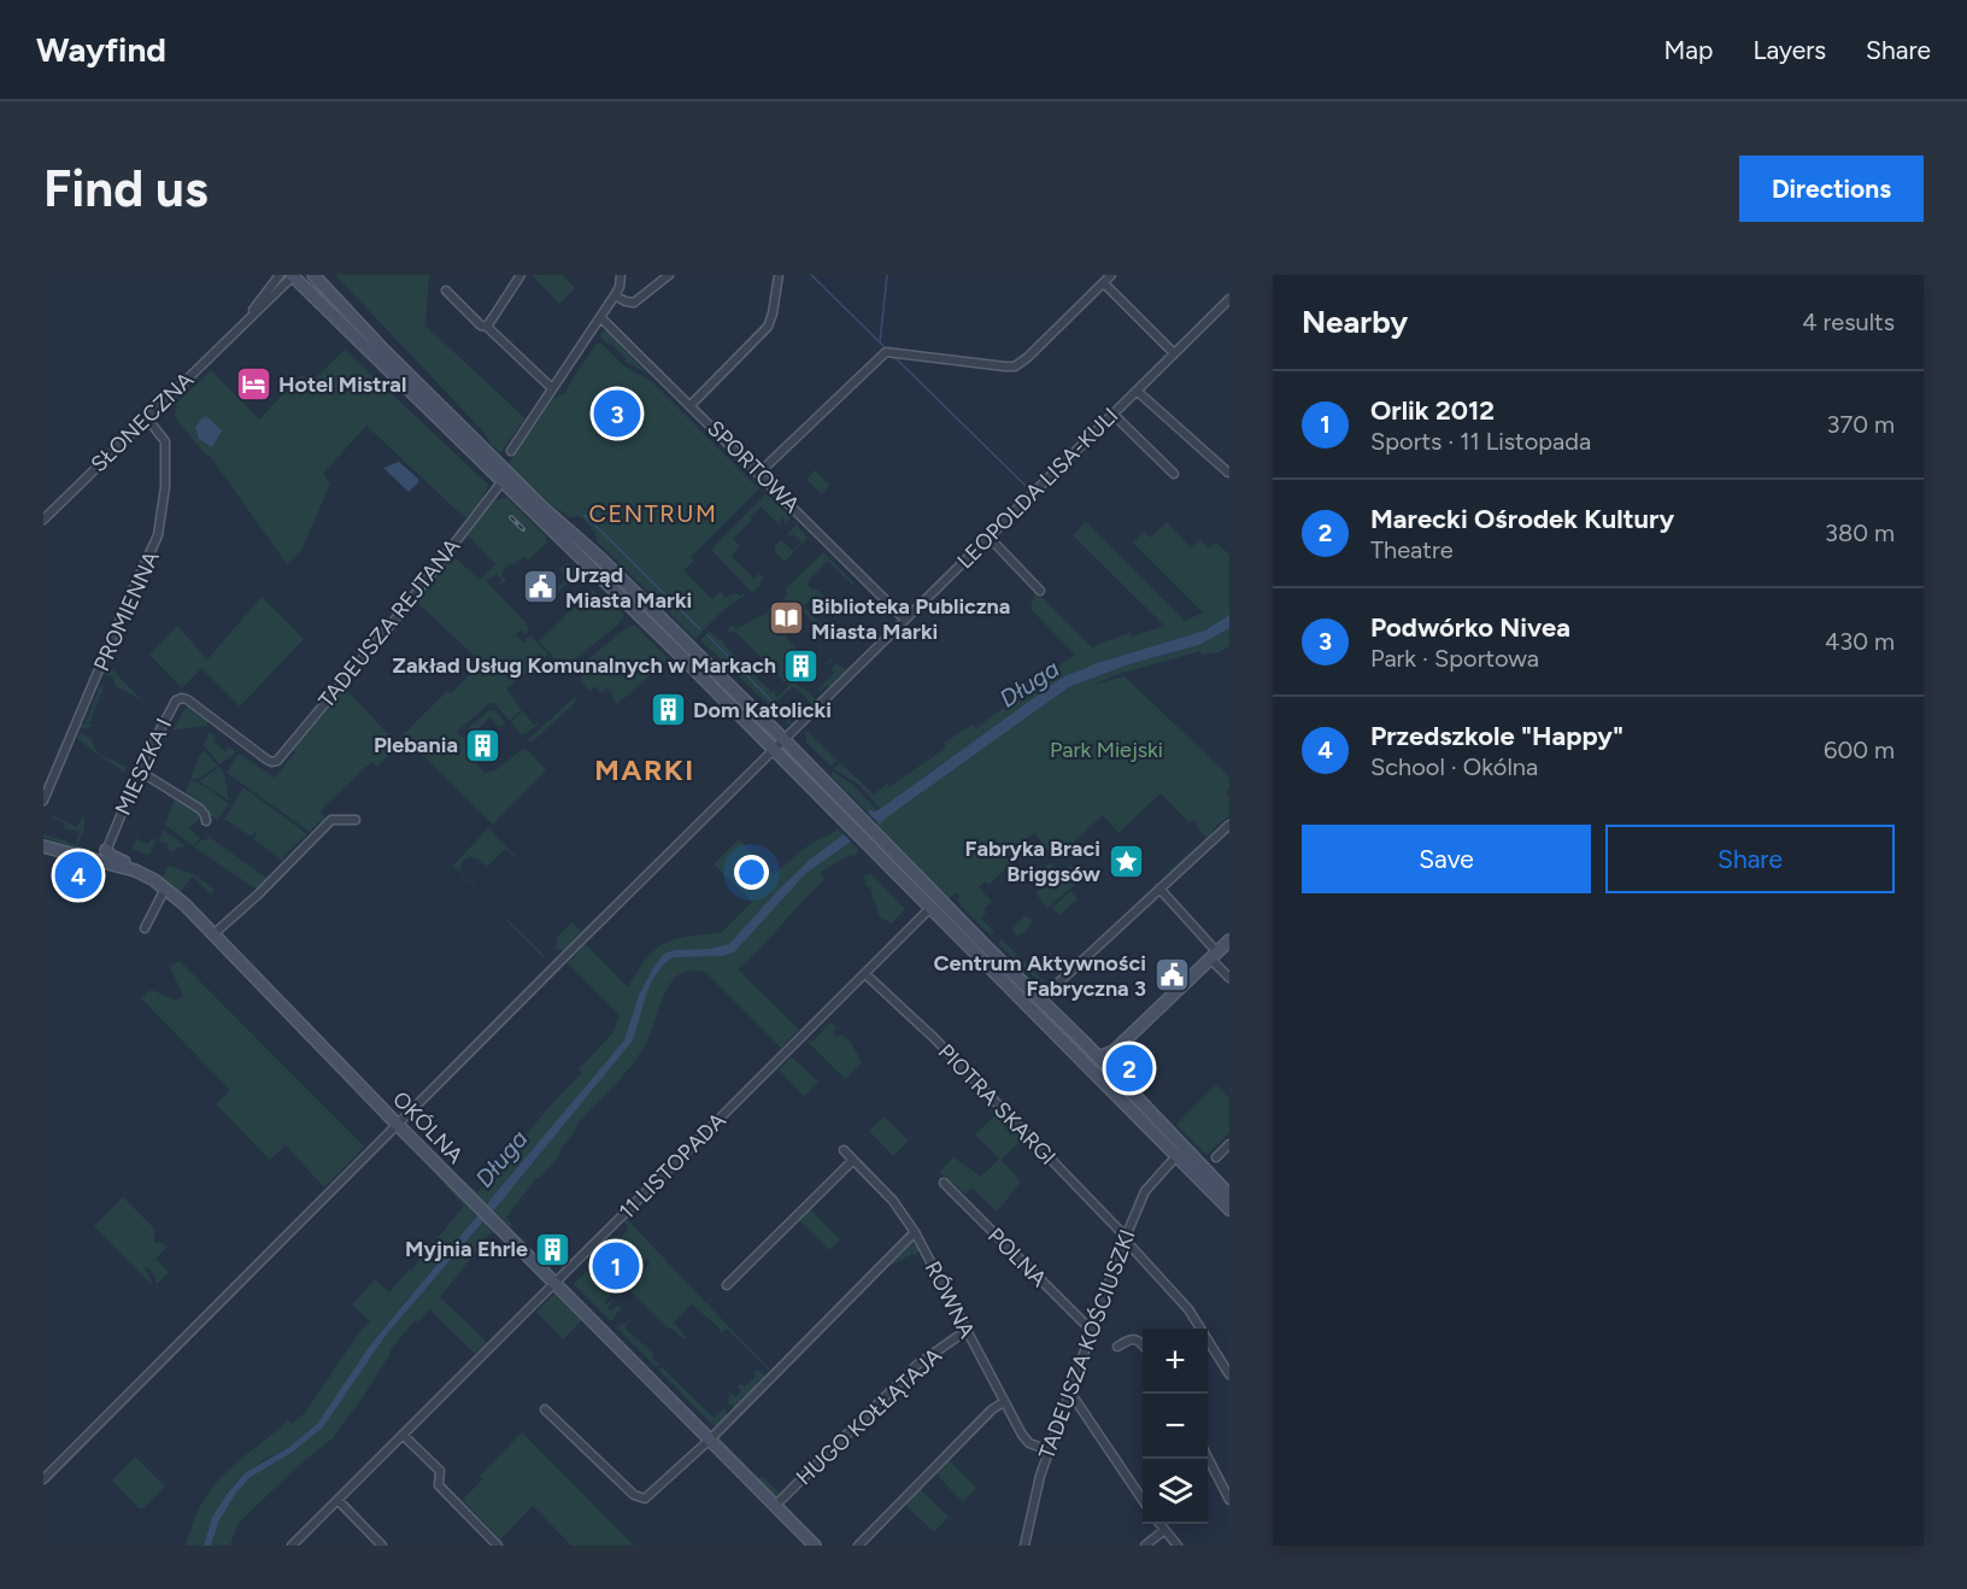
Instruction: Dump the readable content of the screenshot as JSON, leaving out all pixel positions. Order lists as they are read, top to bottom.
{
  "streets": {
    "main road": ["OKÓLNA"],
    "street": [
      "SŁONECZNA",
      "SPORTOWA",
      "LEOPOLDA LISA-KULI",
      "PROMIENNA",
      "TADEUSZA REJTANA",
      "MIESZKA I",
      "PIOTRA SKARGI",
      "11 LISTOPADA",
      "POLNA",
      "RÓWNA",
      "TADEUSZA KOŚCIUSZKI",
      "HUGO KOŁŁĄTAJA"
    ]
  },
  "crossings": [
    ["SŁONECZNA", "PROMIENNA"],
    ["SPORTOWA", "LEOPOLDA LISA-KULI"],
    ["LEOPOLDA LISA-KULI", "OKÓLNA"],
    ["TADEUSZA REJTANA", "MIESZKA I"],
    ["MIESZKA I", "OKÓLNA"],
    ["PIOTRA SKARGI", "11 LISTOPADA"],
    ["PIOTRA SKARGI", "TADEUSZA KOŚCIUSZKI"],
    ["OKÓLNA", "11 LISTOPADA"],
    ["OKÓLNA", "HUGO KOŁŁĄTAJA"],
    ["POLNA", "TADEUSZA KOŚCIUSZKI"],
    ["RÓWNA", "TADEUSZA KOŚCIUSZKI"],
    ["RÓWNA", "HUGO KOŁŁĄTAJA"]
  ],
  "districts": ["CENTRUM", "MARKI"],
  "water": ["Długa"],
  "parks": ["Park Miejski"],
  "places": {
    "hotel": ["Hotel Mistral"],
    "public building": ["Urząd Miasta Marki", "Centrum Aktywności Fabryczna 3"],
    "library": ["Biblioteka Publiczna Miasta Marki"],
    "building": [
      "Zakład Usług Komunalnych w Markach",
      "Dom Katolicki",
      "Plebania",
      "Myjnia Ehrle"
    ],
    "place": ["Fabryka Braci Briggsów"]
  },
  "page": {
    "header": "Wayfind",
    "nav": ["Map", "Layers", "Share"],
    "buttons": [
      "Directions",
      ["Save", "Share"]
    ],
    "title": "Find us",
    "heading": ["Nearby", "4 results"],
    "list": [
      {
        "mark": "1",
        "name": "Orlik 2012",
        "note": "Sports · 11 Listopada",
        "value": "370 m"
      },
      {
        "mark": "2",
        "name": "Marecki Ośrodek Kultury",
        "note": "Theatre",
        "value": "380 m"
      },
      {
        "mark": "3",
        "name": "Podwórko Nivea",
        "note": "Park · Sportowa",
        "value": "430 m"
      },
      {
        "mark": "4",
        "name": "Przedszkole \"Happy\"",
        "note": "School · Okólna",
        "value": "600 m"
      }
    ],
    "pins": [
      "3",
      "4",
      "2",
      "1"
    ],
    "map_buttons": ["+", "−"]
  }
}
